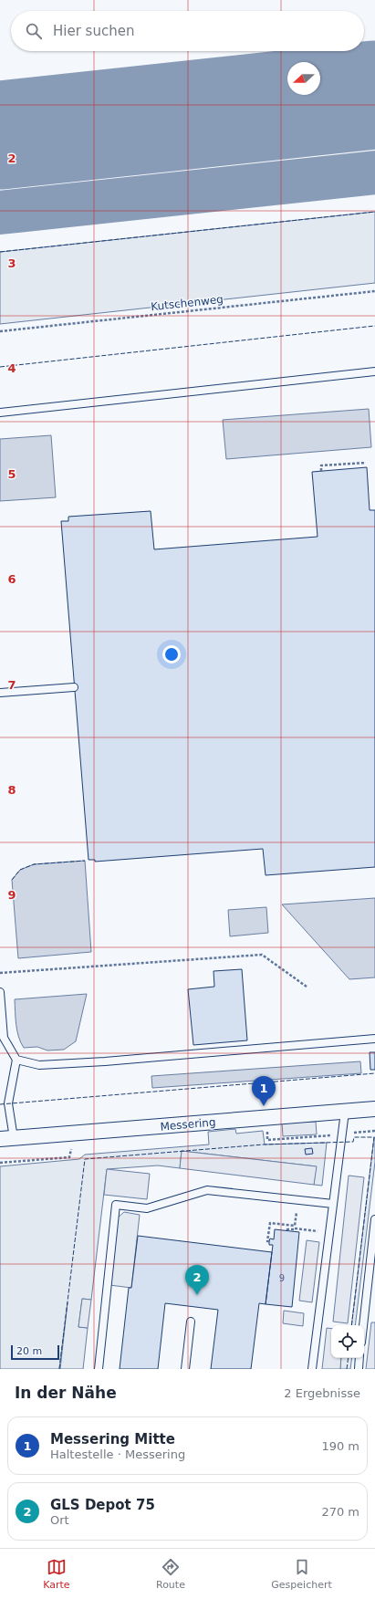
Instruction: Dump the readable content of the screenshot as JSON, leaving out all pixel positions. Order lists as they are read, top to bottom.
{
  "streets": {
    "street": ["Messering"],
    "path": ["Kutschenweg"]
  },
  "house_numbers": ["9"],
  "scale_bar": "20 m",
  "north": "left",
  "page": {
    "search": "Hier suchen",
    "pins": ["1", "2"],
    "scale": "20 m",
    "heading": ["In der Nähe", "2 Ergebnisse"],
    "list": [
      {
        "mark": "1",
        "name": "Messering Mitte",
        "note": "Haltestelle · Messering",
        "value": "190 m"
      },
      {
        "mark": "2",
        "name": "GLS Depot 75",
        "note": "Ort",
        "value": "270 m"
      }
    ],
    "nav": ["Karte", "Route", "Gespeichert"]
  },
  "grid": {
    "rows": [
      "2",
      "3",
      "4",
      "5",
      "6",
      "7",
      "8",
      "9"
    ]
  }
}
